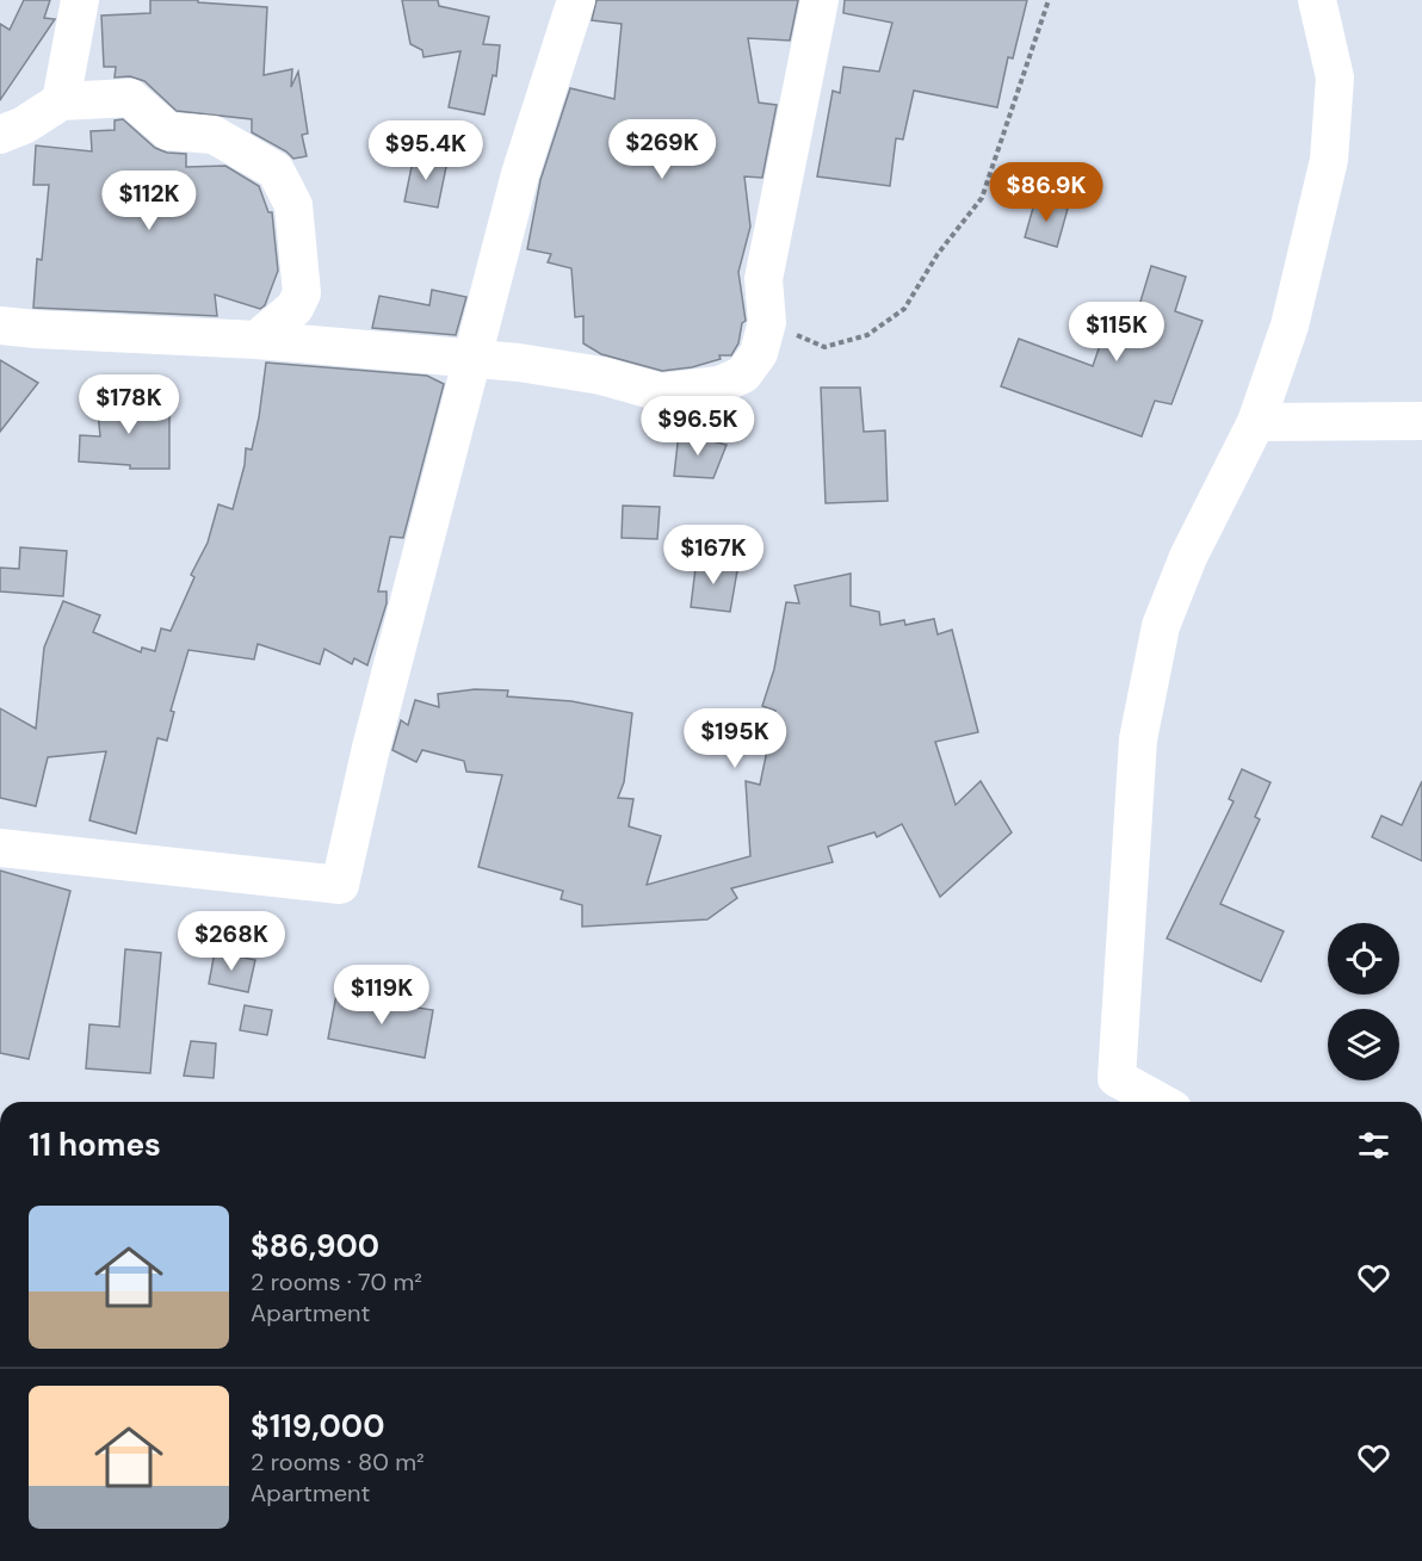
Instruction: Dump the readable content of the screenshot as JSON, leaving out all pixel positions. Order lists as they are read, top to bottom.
{
  "page": {
    "price": [
      "$269K",
      "$95.4K",
      "$86.9K",
      "$112K",
      "$115K",
      "$178K",
      "$96.5K",
      "$167K",
      "$195K",
      "$268K",
      "$119K"
    ],
    "heading": "11 homes",
    "list": [
      {
        "name": "$86,900",
        "note": "2 rooms · 70 m² · Apartment"
      },
      {
        "name": "$119,000",
        "note": "2 rooms · 80 m² · Apartment"
      }
    ]
  }
}
